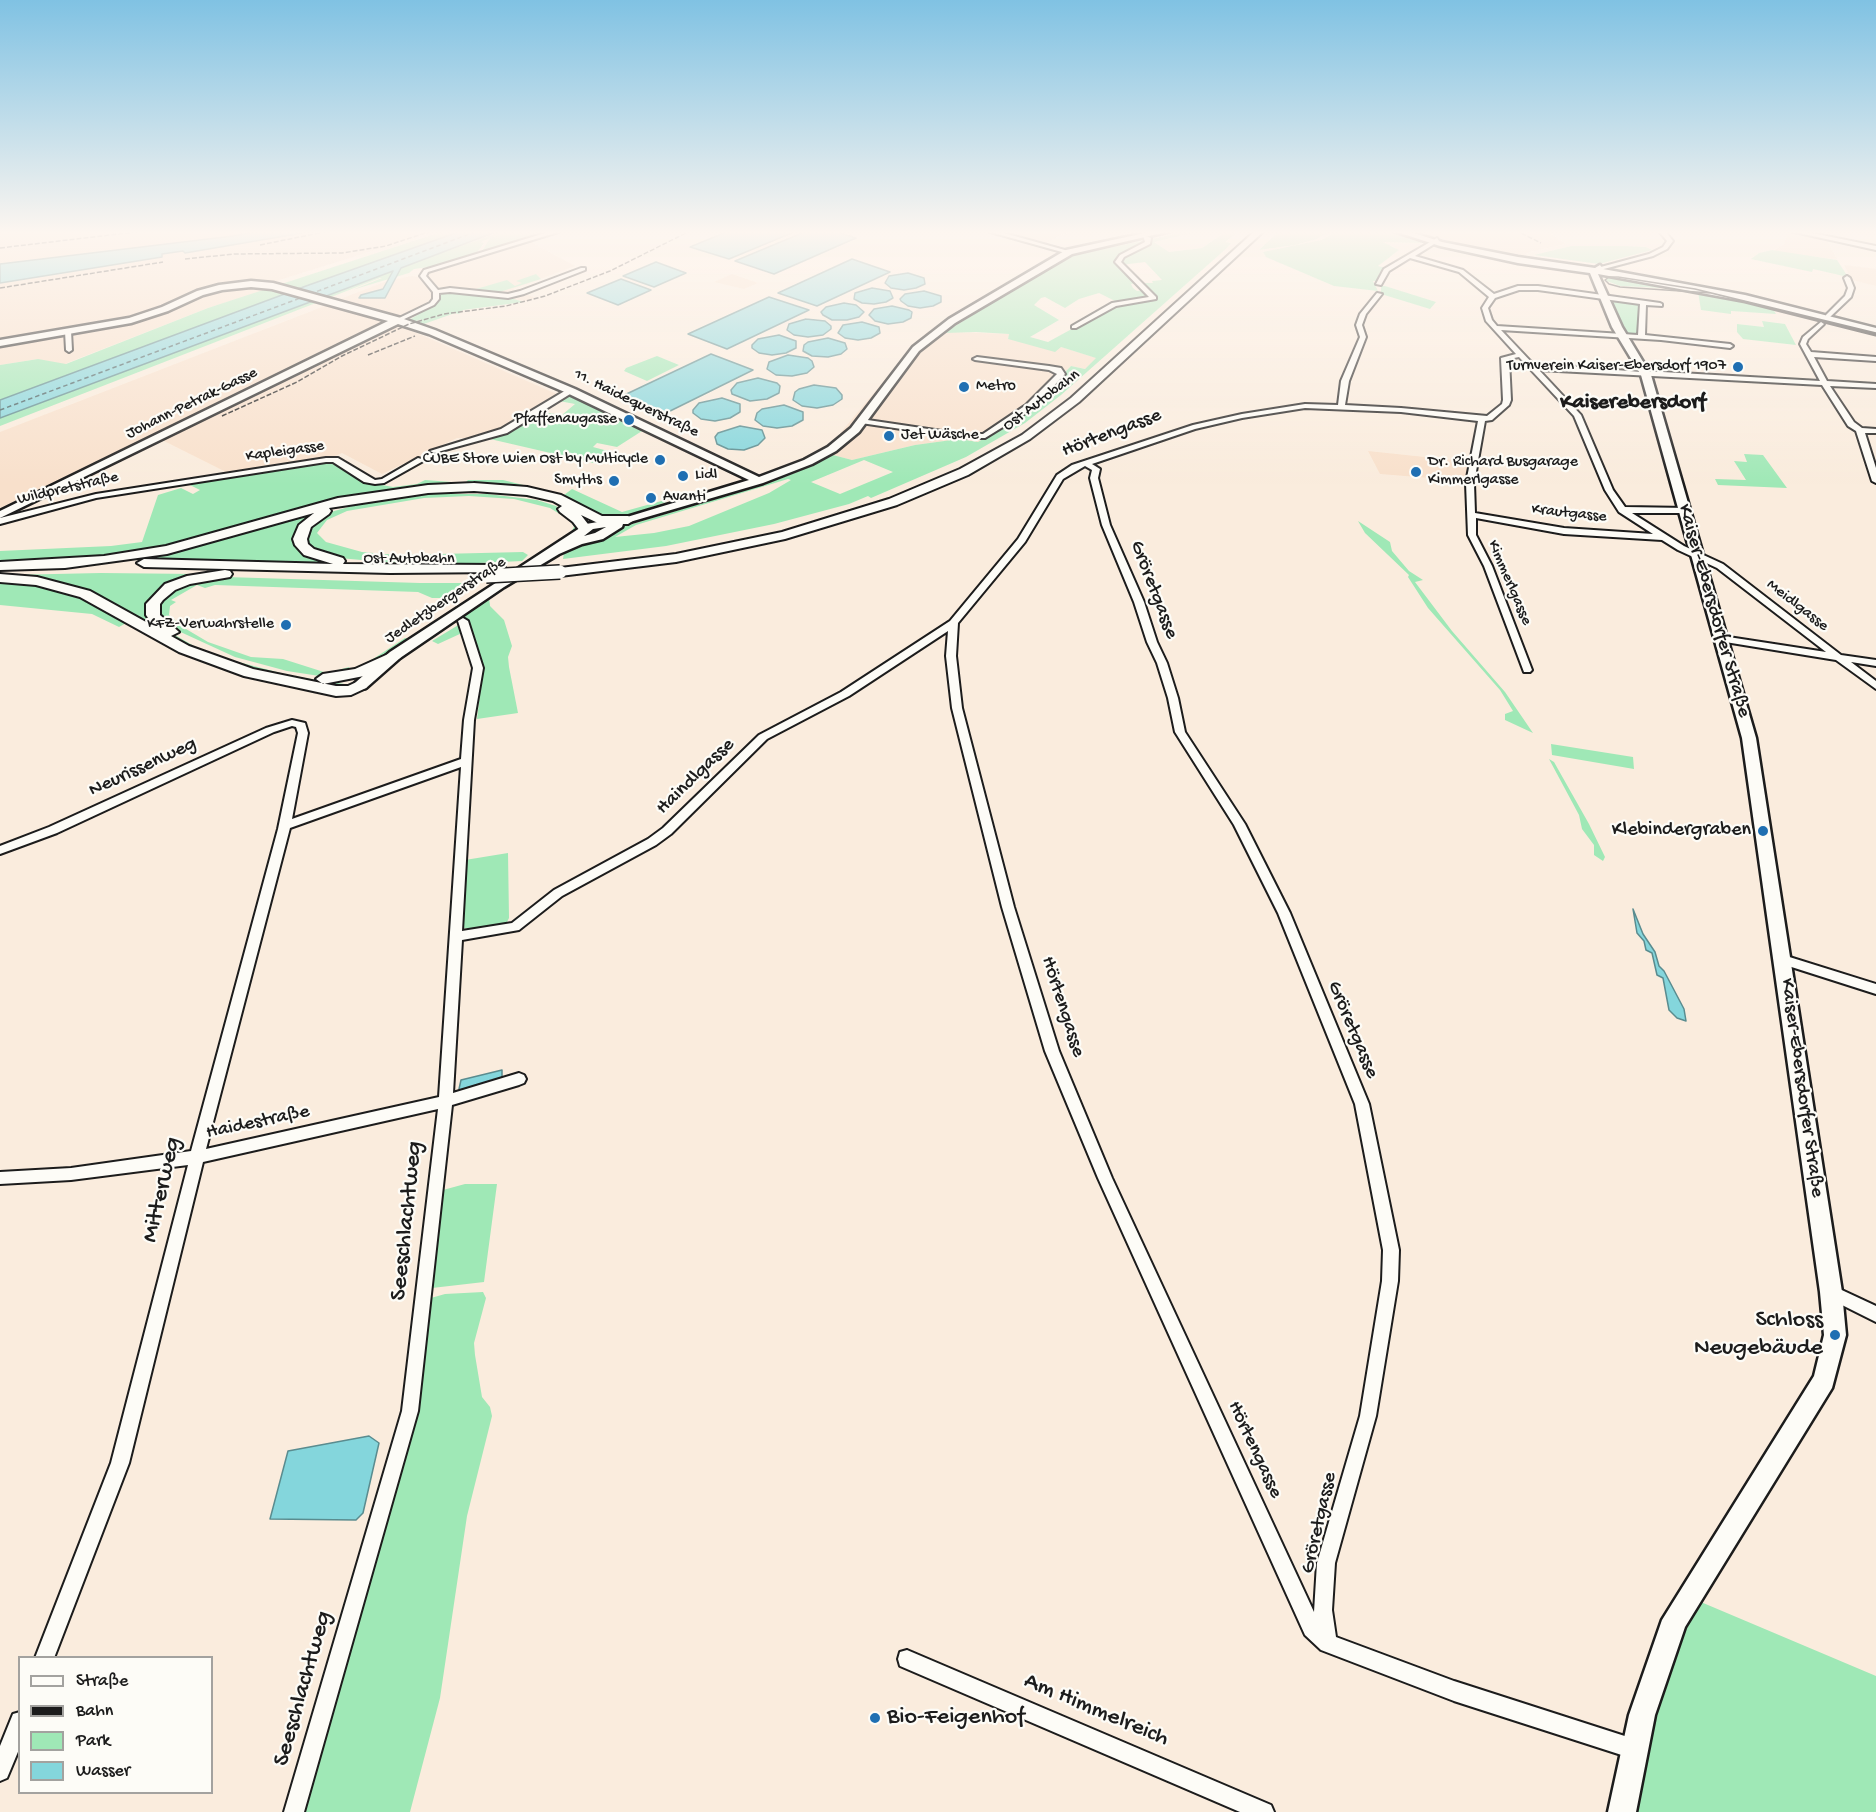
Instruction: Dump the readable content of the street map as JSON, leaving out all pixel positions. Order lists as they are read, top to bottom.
{
  "streets": {
    "highway": ["Ost Autobahn"],
    "main road": [
      "Johann-Petrak-Gasse",
      "11. Haidequerstraße",
      "Jedletzbergerstraße",
      "Kaiser-Ebersdorfer Straße"
    ],
    "street": [
      "Hörtengasse",
      "Kapleigasse",
      "Wildpretstraße",
      "Krautgasse",
      "Kimmerlgasse",
      "Gröretgasse",
      "Meidlgasse",
      "Neurissenweg",
      "Haindlgasse",
      "Haidestraße",
      "Mitterweg",
      "Seeschlachtweg",
      "Am Himmelreich"
    ]
  },
  "crossings": [
    ["Johann-Petrak-Gasse", "11. Haidequerstraße"],
    ["11. Haidequerstraße", "Jedletzbergerstraße"],
    ["Hörtengasse", "Kimmerlgasse"],
    ["Hörtengasse", "Gröretgasse"],
    ["Hörtengasse", "Kaiser-Ebersdorfer Straße"],
    ["Hörtengasse", "Haindlgasse"],
    ["Kapleigasse", "Wildpretstraße"],
    ["Krautgasse", "Kimmerlgasse"],
    ["Krautgasse", "Meidlgasse"],
    ["Meidlgasse", "Kaiser-Ebersdorfer Straße"],
    ["Neurissenweg", "Mitterweg"],
    ["Haindlgasse", "Seeschlachtweg"],
    ["Haidestraße", "Mitterweg"],
    ["Haidestraße", "Seeschlachtweg"]
  ],
  "districts": ["Kaiserebersdorf"],
  "places": [
    "Turnverein Kaiser-Ebersdorf 1907",
    "Metro",
    "Pfaffenaugasse",
    "Jet Wäsche",
    "CUBE Store Wien Ost by Multicycle",
    "Dr. Richard Busgarage Kimmerlgasse",
    "Lidl",
    "Smyths",
    "Avanti",
    "KFZ-Verwahrstelle",
    "Klebindergraben",
    "Schloss Neugebäude",
    "Bio-Feigenhof"
  ],
  "legend": [
    "Straße",
    "Bahn",
    "Park",
    "Wasser"
  ]
}
